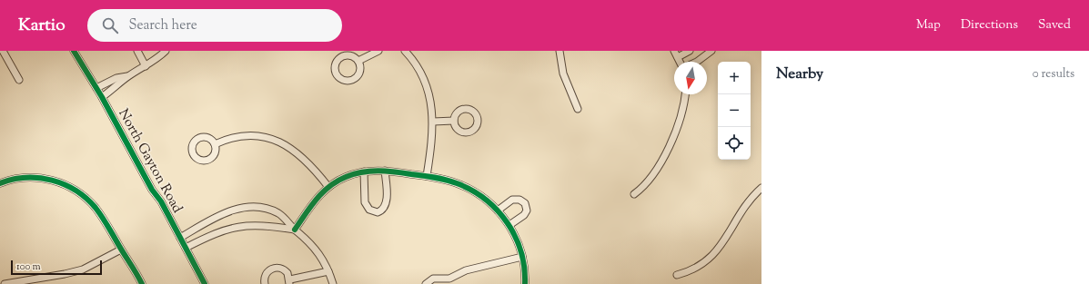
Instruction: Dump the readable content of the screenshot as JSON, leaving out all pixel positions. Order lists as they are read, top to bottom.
{
  "streets": {
    "street": ["North Gayton Road"]
  },
  "scale_bar": "100 m",
  "north": "bottom",
  "page": {
    "header": "Kartio",
    "search": "Search here",
    "nav": ["Map", "Directions", "Saved"],
    "heading": ["Nearby", "0 results"],
    "map_buttons": ["+", "−"],
    "scale": "100 m"
  }
}
